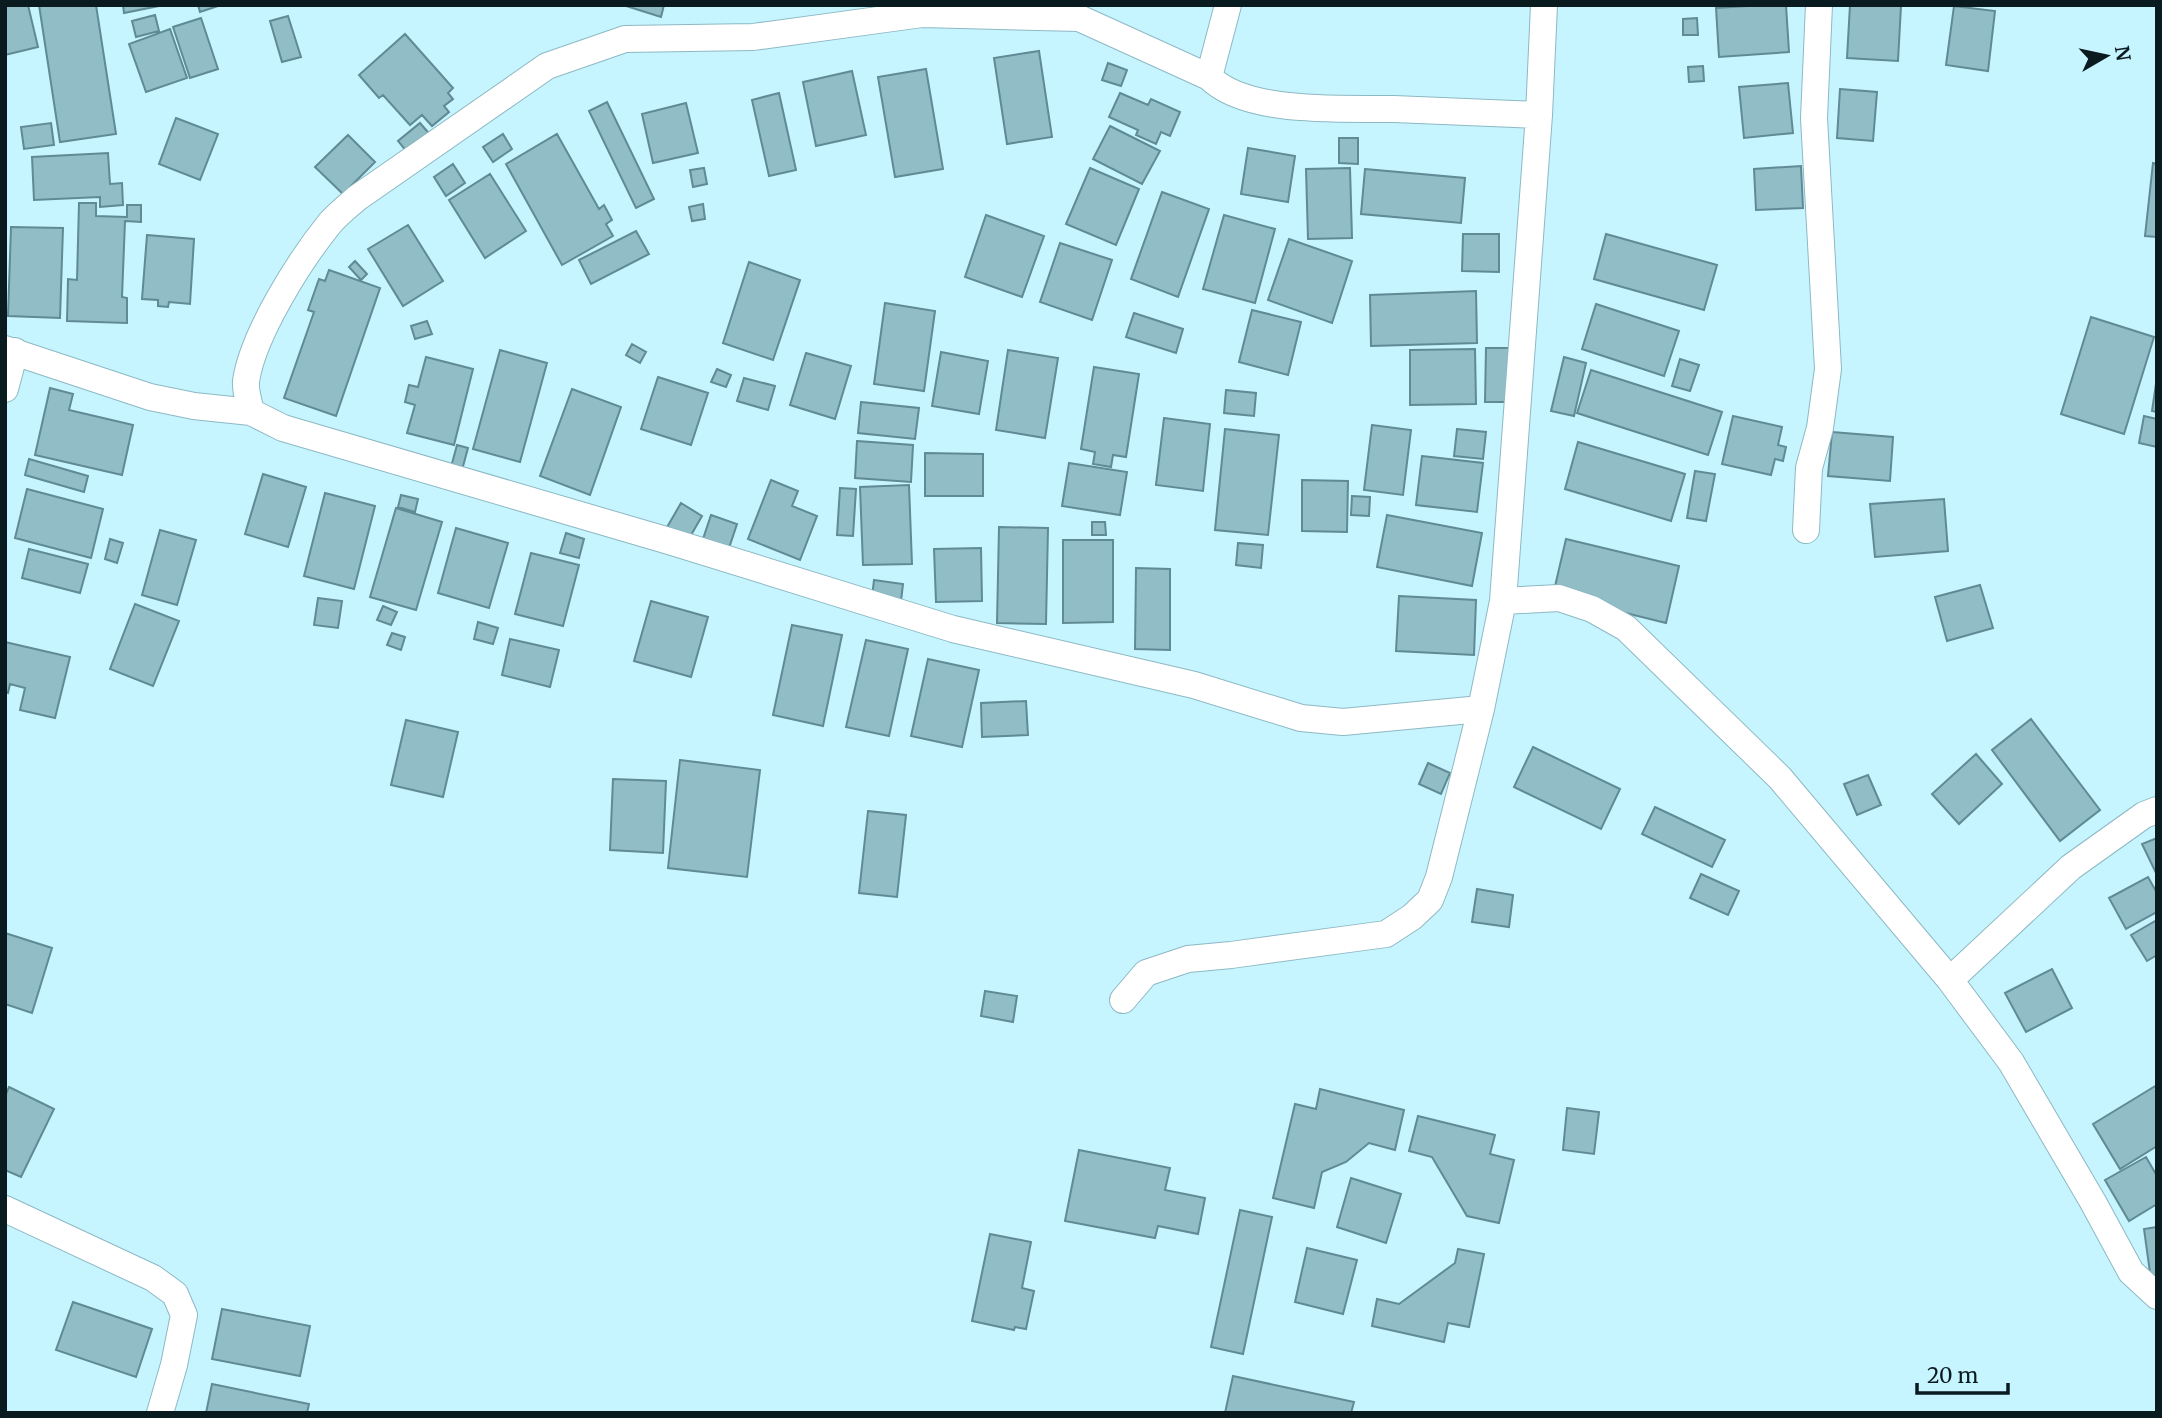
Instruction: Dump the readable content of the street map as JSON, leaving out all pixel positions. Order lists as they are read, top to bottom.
{
  "scale_bar": "20 m",
  "north": "right"
}
